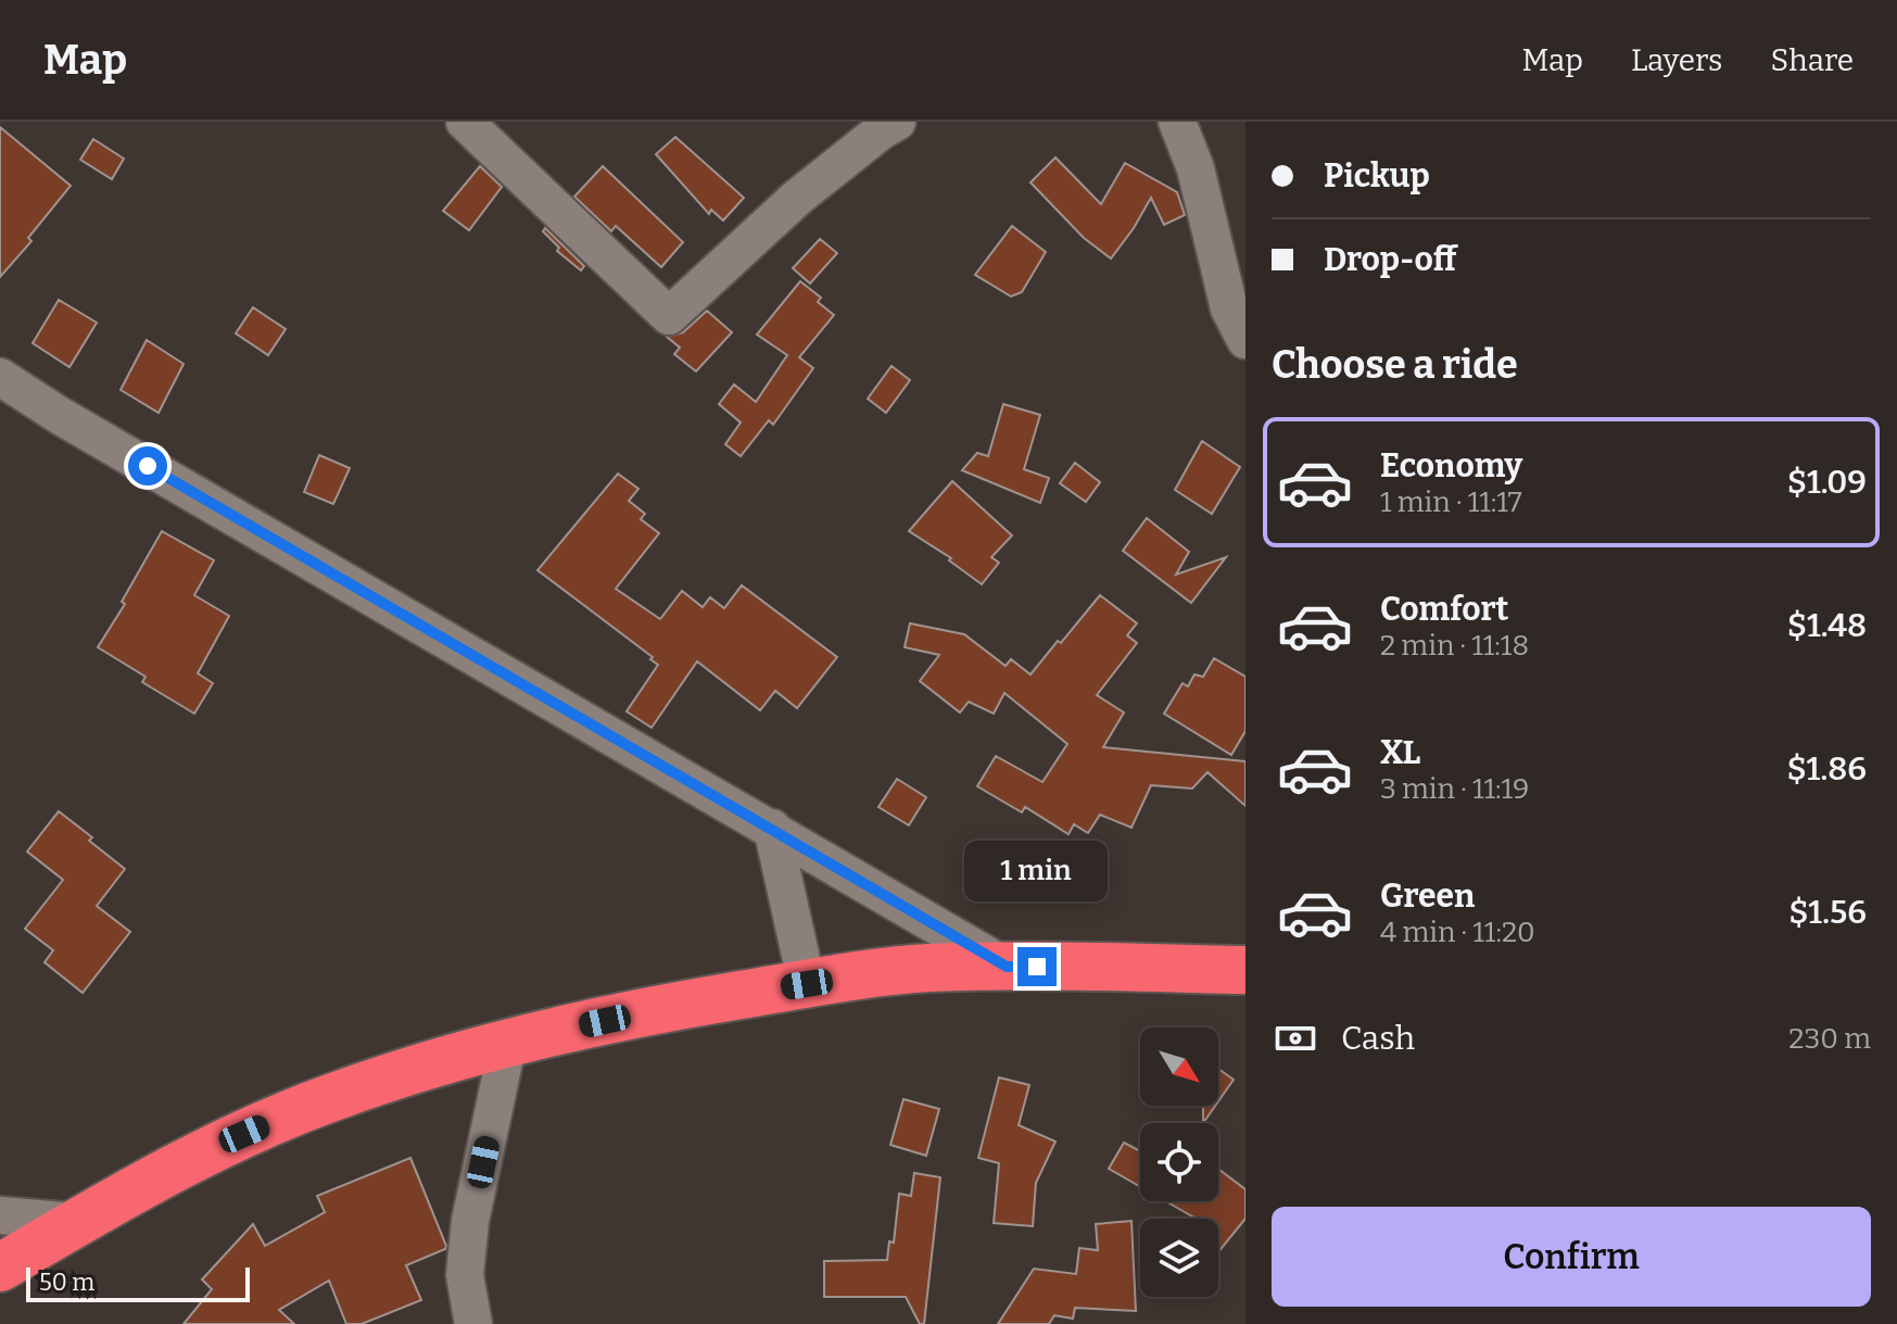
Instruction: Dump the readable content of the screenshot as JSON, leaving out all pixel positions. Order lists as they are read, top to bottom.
{
  "scale_bar": "50 m",
  "north": "bottom right",
  "page": {
    "header": "Map",
    "nav": ["Map", "Layers", "Share"],
    "banner": ["Pickup", "Drop-off"],
    "heading": "Choose a ride",
    "list": [
      {
        "name": "Economy",
        "note": "1 min · 11:17",
        "value": "$1.09"
      },
      {
        "name": "Comfort",
        "note": "2 min · 11:18",
        "value": "$1.48"
      },
      {
        "name": "XL",
        "note": "3 min · 11:19",
        "value": "$1.86"
      },
      {
        "name": "Green",
        "note": "4 min · 11:20",
        "value": "$1.56"
      }
    ],
    "bubble": "1 min",
    "pay": ["Cash", "230 m"],
    "buttons": "Confirm",
    "scale": "50 m"
  }
}
